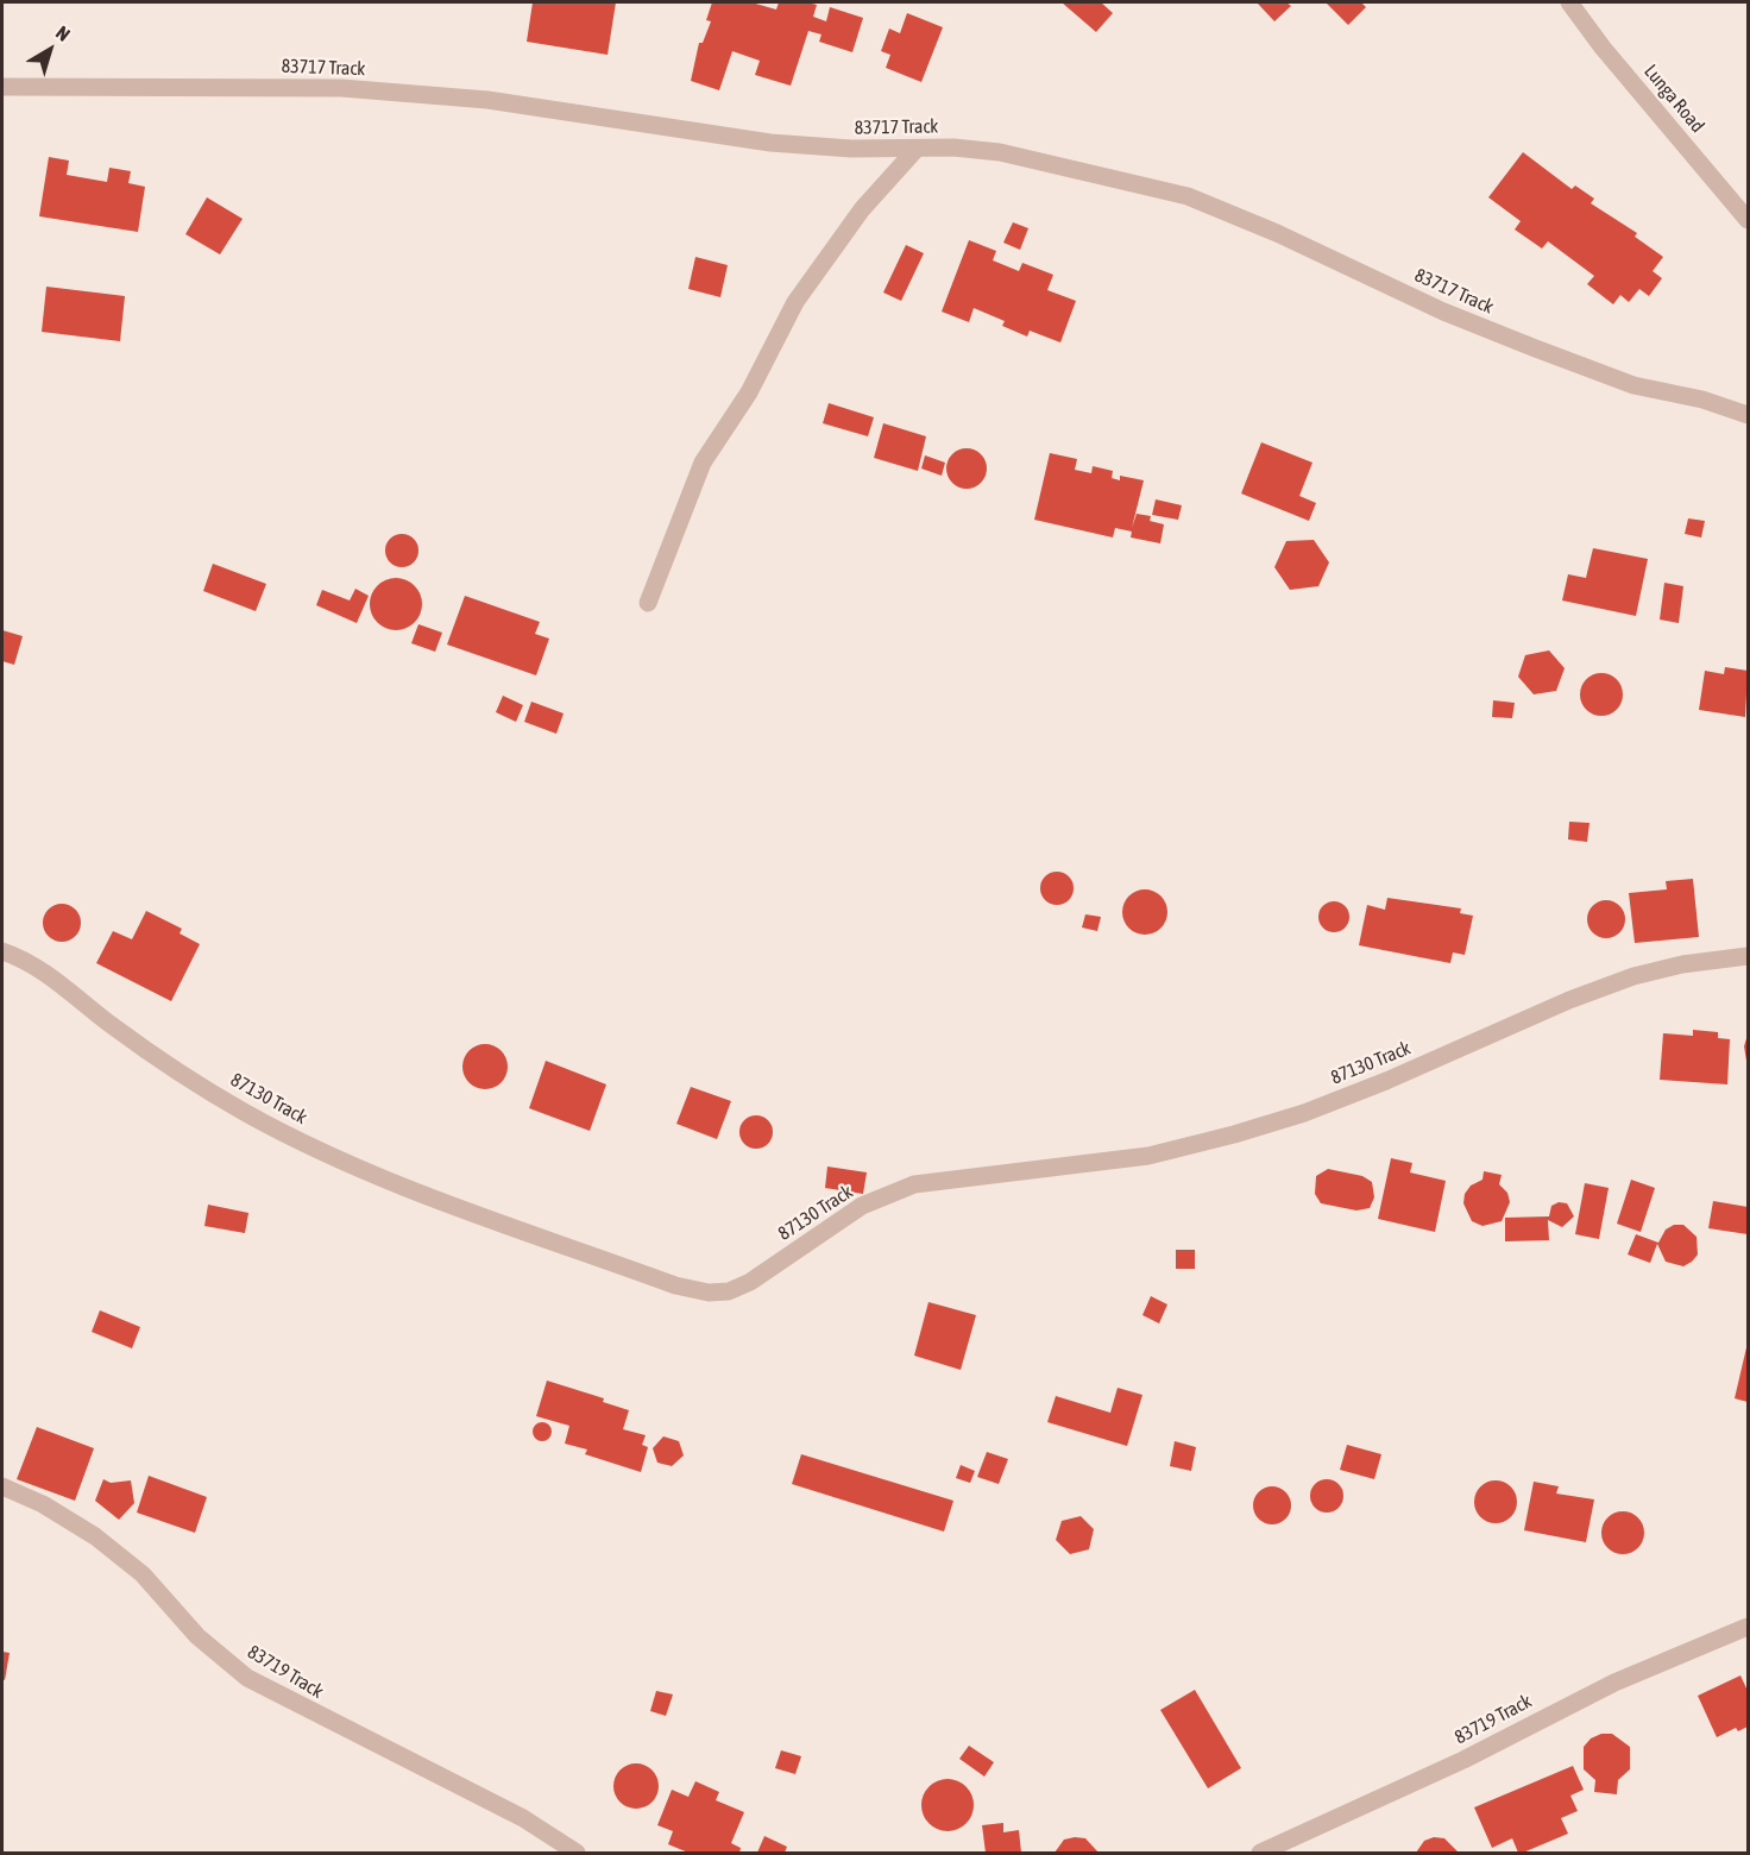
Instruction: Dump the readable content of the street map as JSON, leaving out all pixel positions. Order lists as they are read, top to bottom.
{
  "streets": {
    "street": [
      "83717 Track",
      "Lunga Road",
      "87130 Track",
      "83719 Track"
    ]
  },
  "north": "top right"
}
